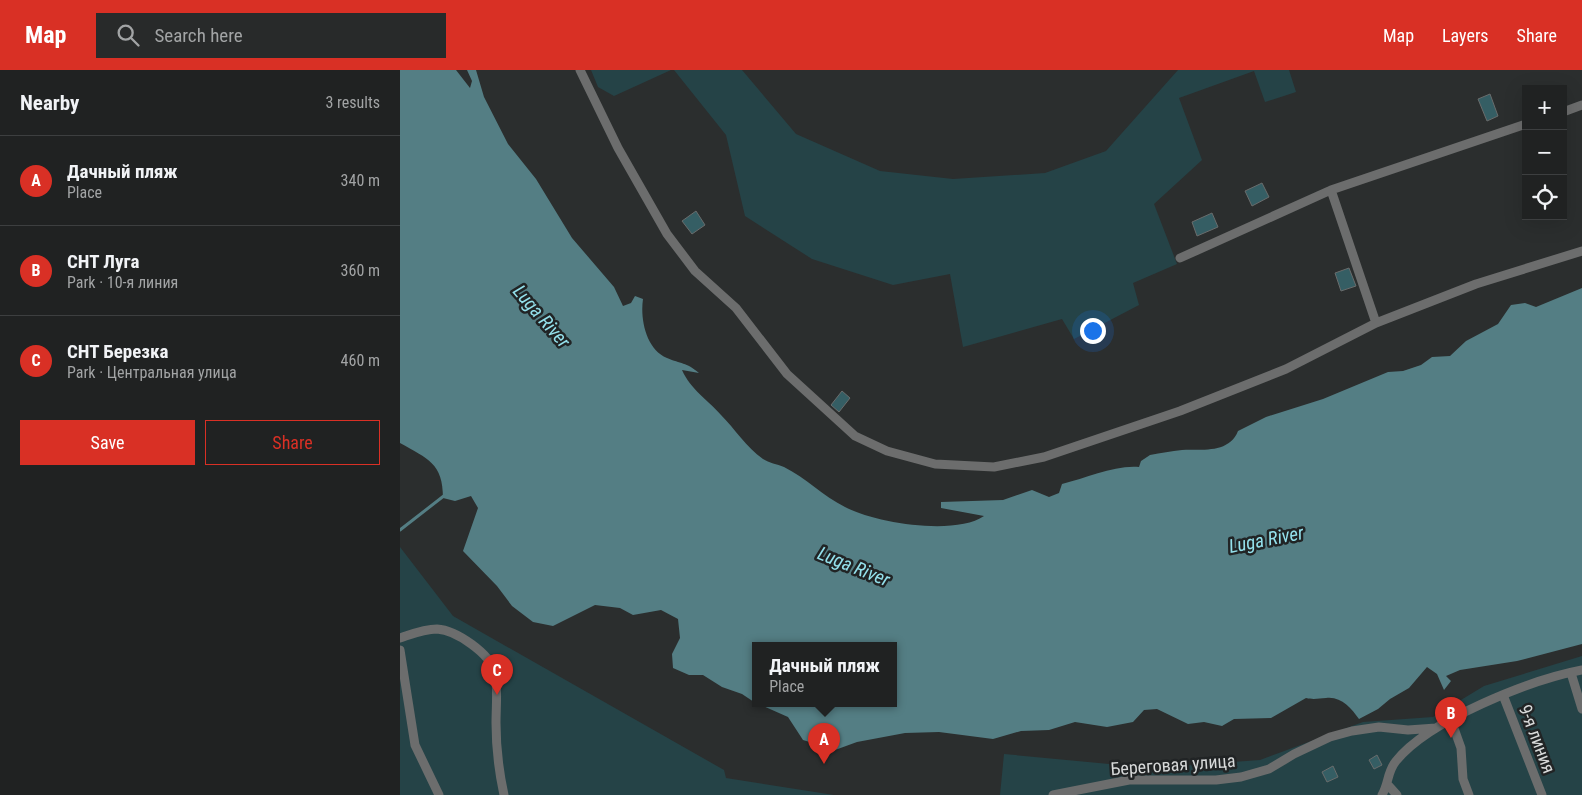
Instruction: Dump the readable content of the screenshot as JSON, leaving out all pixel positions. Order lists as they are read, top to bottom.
{
  "streets": {
    "street": ["9-я линия", "Береговая улица"]
  },
  "water": ["Luga River"],
  "page": {
    "header": "Map",
    "search": "Search here",
    "nav": ["Map", "Layers", "Share"],
    "heading": ["Nearby", "3 results"],
    "map_buttons": ["+", "−"],
    "list": [
      {
        "mark": "A",
        "name": "Дачный пляж",
        "note": "Place",
        "value": "340 m"
      },
      {
        "mark": "B",
        "name": "СНТ Луга",
        "note": "Park · 10-я линия",
        "value": "360 m"
      },
      {
        "mark": "C",
        "name": "СНТ Березка",
        "note": "Park · Центральная улица",
        "value": "460 m"
      }
    ],
    "buttons": ["Save", "Share"],
    "popup": ["Дачный пляж", "Place"],
    "pins": ["C", "B", "A"]
  }
}
